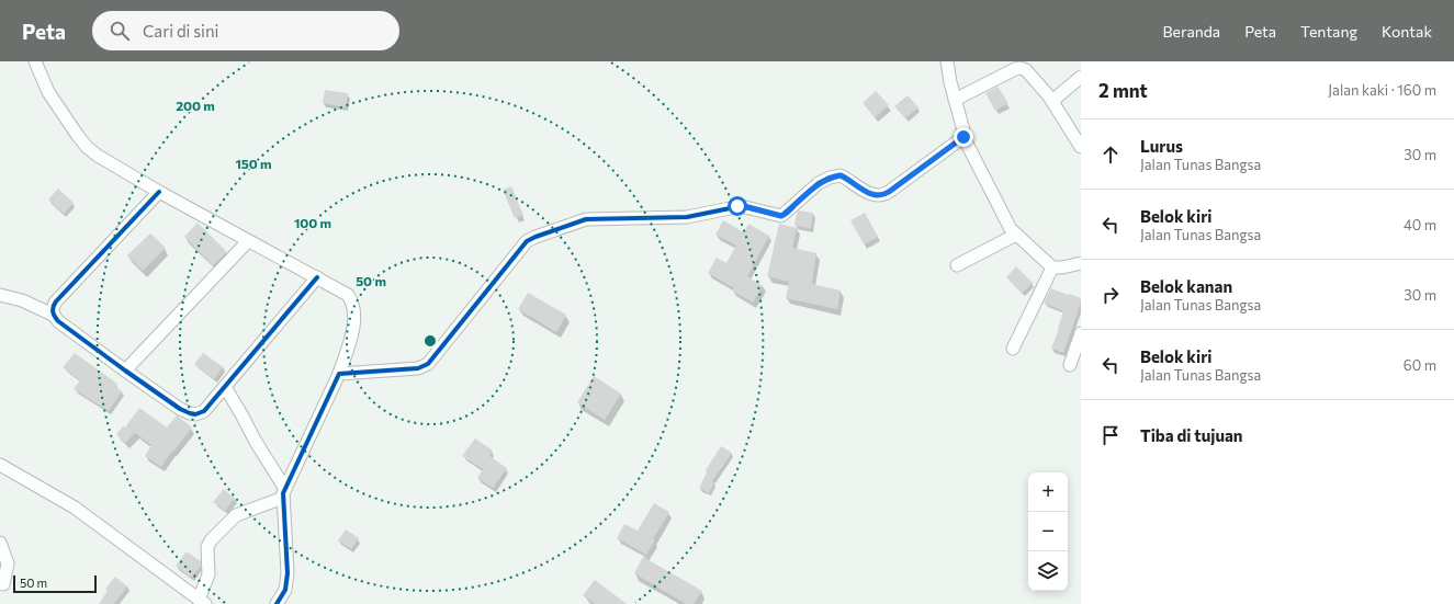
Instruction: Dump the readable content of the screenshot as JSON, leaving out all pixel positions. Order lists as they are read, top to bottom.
{
  "scale_bar": "50 m",
  "page": {
    "header": "Peta",
    "search": "Cari di sini",
    "nav": [
      "Beranda",
      "Peta",
      "Tentang",
      "Kontak"
    ],
    "heading": ["2 mnt", "Jalan kaki · 160 m"],
    "list": [
      ["Lurus", "Jalan Tunas Bangsa", "30 m"],
      ["Belok kiri", "Jalan Tunas Bangsa", "40 m"],
      ["Belok kanan", "Jalan Tunas Bangsa", "30 m"],
      ["Belok kiri", "Jalan Tunas Bangsa", "60 m"],
      "Tiba di tujuan"
    ],
    "map_buttons": ["+", "−"],
    "scale": "50 m"
  },
  "rings": [
    "200 m",
    "150 m",
    "100 m",
    "50 m"
  ]
}
